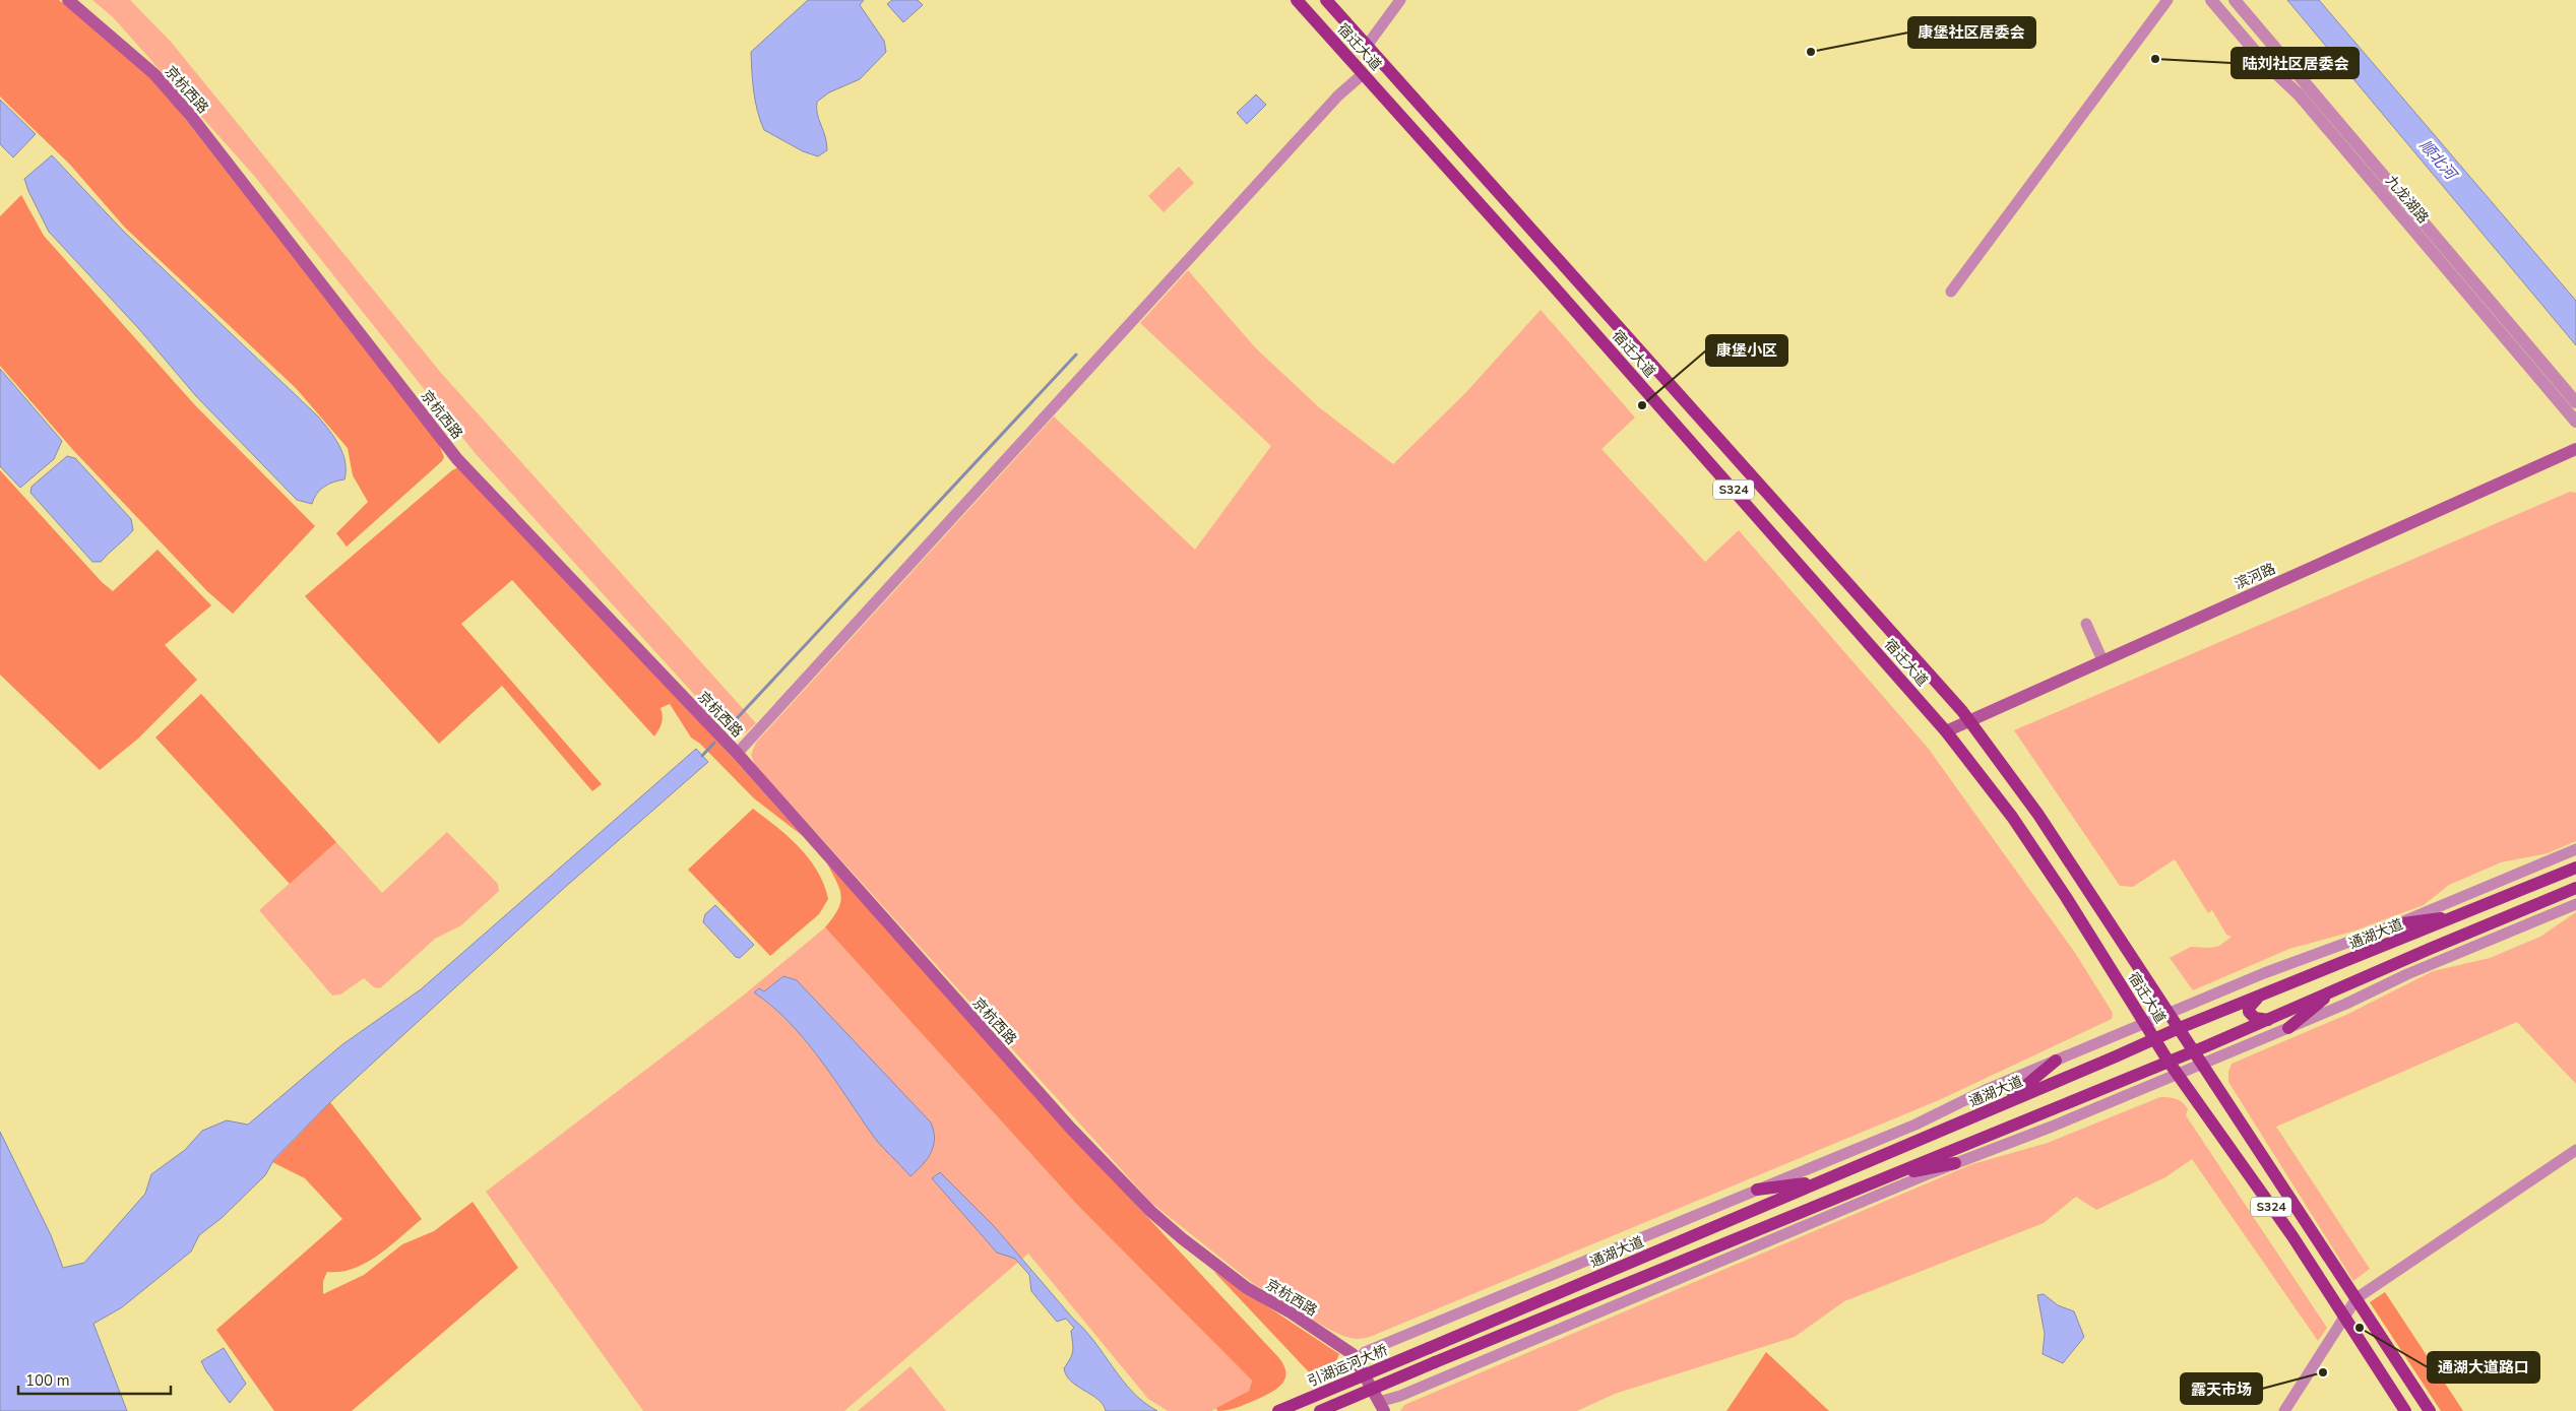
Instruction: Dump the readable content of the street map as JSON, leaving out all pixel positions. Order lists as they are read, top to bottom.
{
  "streets": {
    "main road": [
      "宿迁大道",
      "京杭西路",
      "S324",
      "滨河路",
      "通湖大道",
      "引湖运河大桥"
    ],
    "street": ["九龙湖路"]
  },
  "crossings": [
    ["宿迁大道", "滨河路"],
    ["宿迁大道", "通湖大道"],
    ["通湖大道", "引湖运河大桥"]
  ],
  "water": ["顺北河"],
  "places": [
    "康堡社区居委会",
    "陆刘社区居委会",
    "康堡小区",
    "通湖大道路口",
    "露天市场"
  ],
  "scale_bar": "100 m"
}
